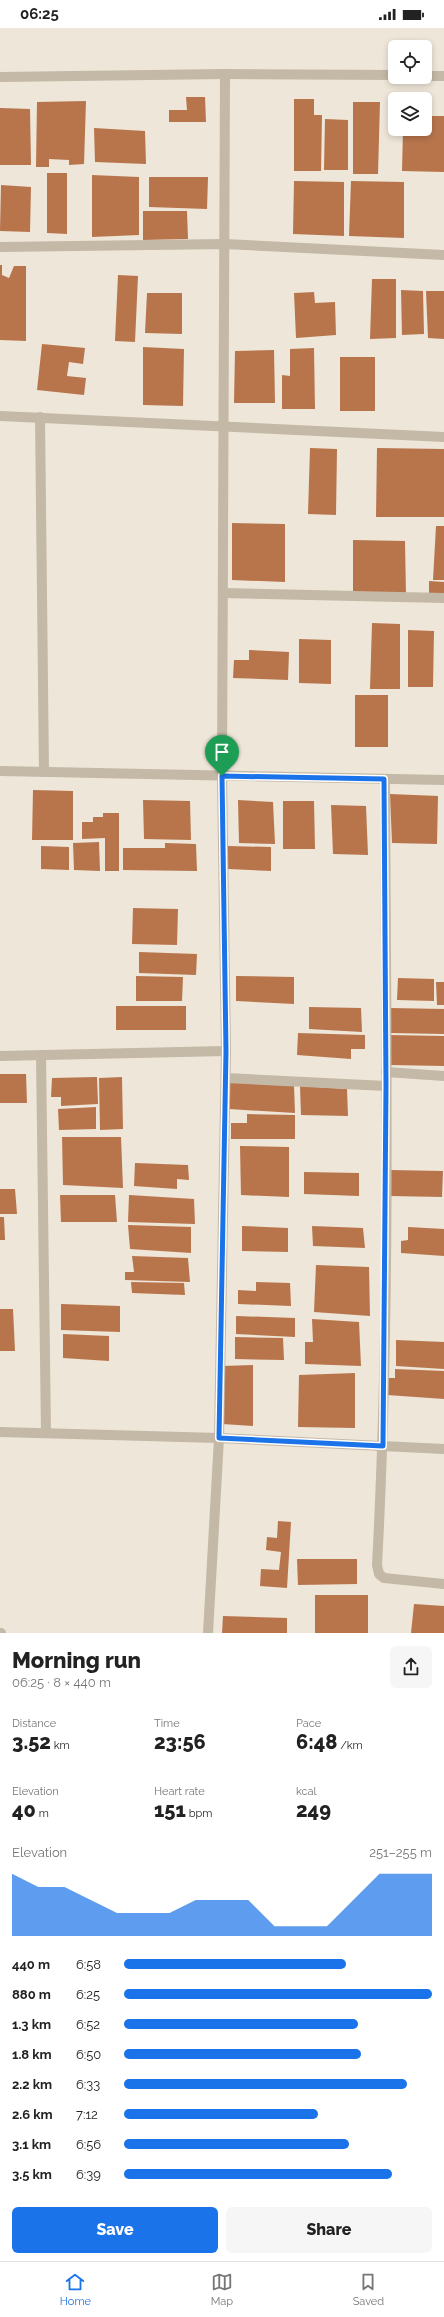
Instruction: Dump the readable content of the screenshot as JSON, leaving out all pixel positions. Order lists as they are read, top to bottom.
{
  "page": {
    "status": "06:25",
    "heading": ["Morning run", "06:25 · 8 × 440 m"],
    "stats": [
      ["Distance", "3.52 km"],
      ["Time", "23:56"],
      ["Pace", "6:48 /km"],
      ["Elevation", "40 m"],
      ["Heart rate", "151 bpm"],
      ["kcal", "249"]
    ],
    "chart": ["Elevation", "251–255 m"],
    "list": [
      {
        "name": "440 m",
        "note": "6:58"
      },
      {
        "name": "880 m",
        "note": "6:25"
      },
      {
        "name": "1.3 km",
        "note": "6:52"
      },
      {
        "name": "1.8 km",
        "note": "6:50"
      },
      {
        "name": "2.2 km",
        "note": "6:33"
      },
      {
        "name": "2.6 km",
        "note": "7:12"
      },
      {
        "name": "3.1 km",
        "note": "6:56"
      },
      {
        "name": "3.5 km",
        "note": "6:39"
      }
    ],
    "buttons": ["Save", "Share"],
    "tabs": ["Home", "Map", "Saved"]
  }
}
